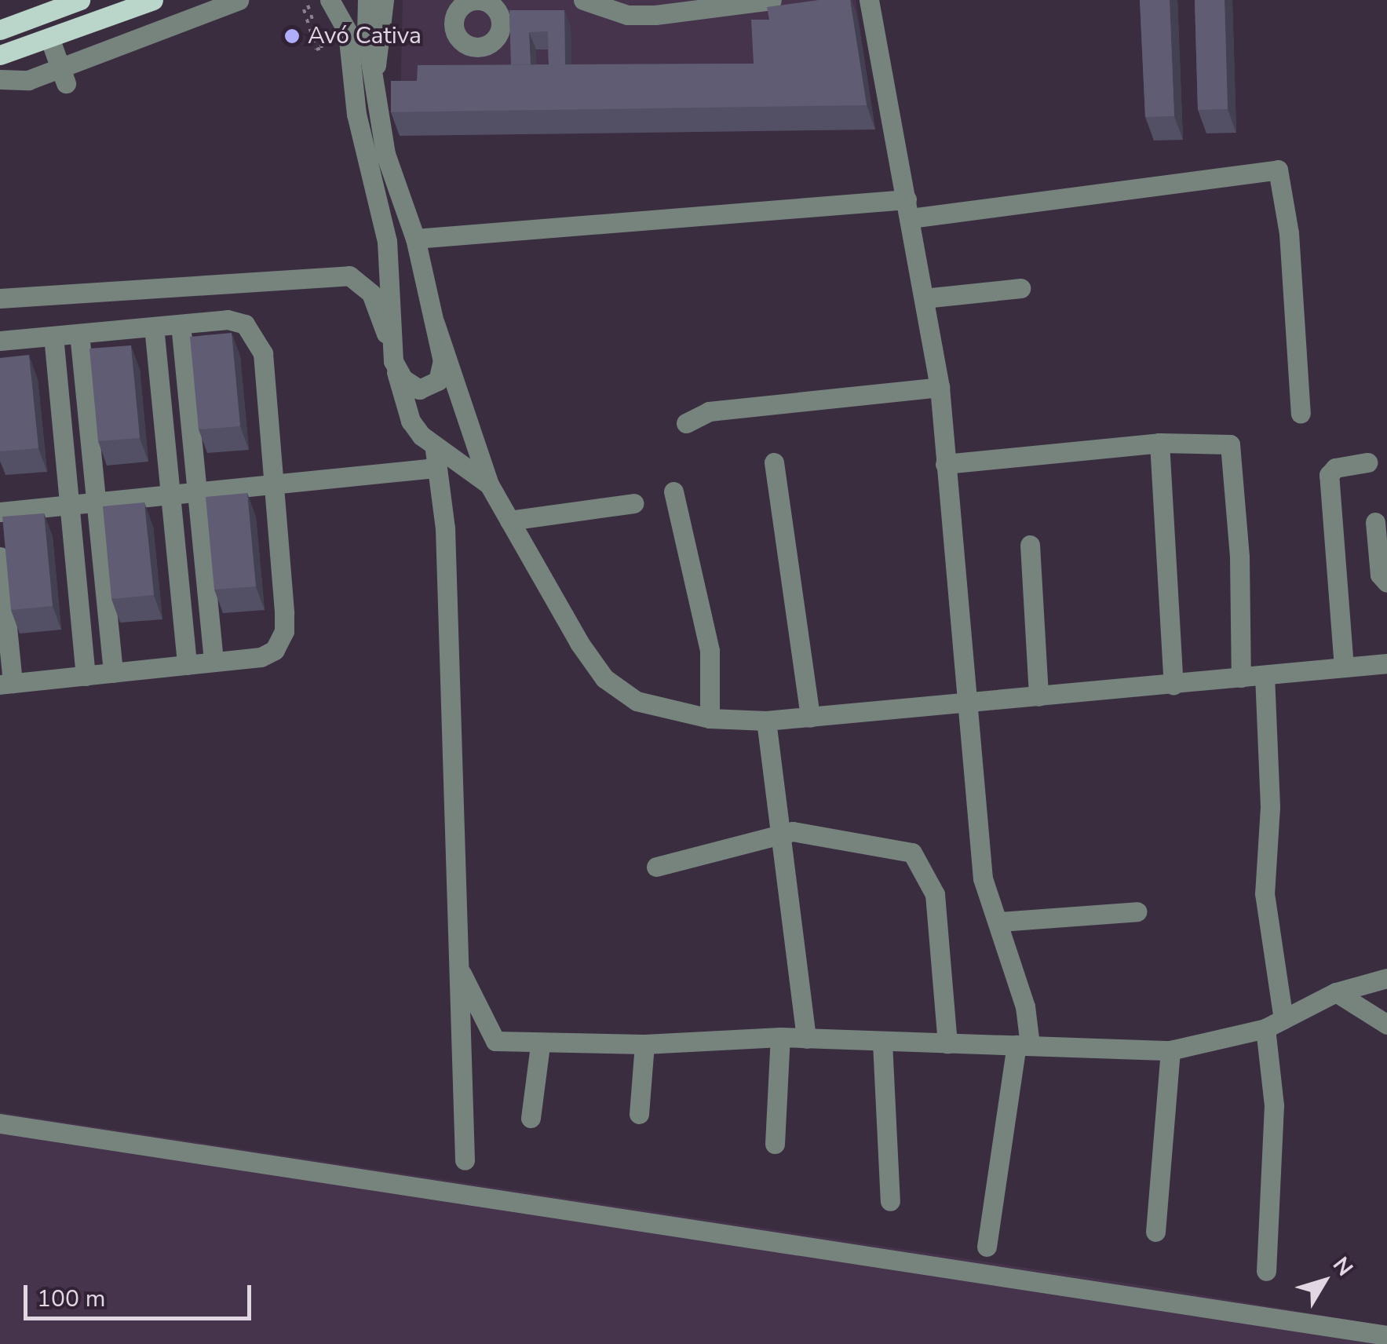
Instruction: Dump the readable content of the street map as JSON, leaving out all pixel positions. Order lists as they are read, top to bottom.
{
  "places": ["Avó Cativa"],
  "scale_bar": "100 m",
  "north": "top right"
}
